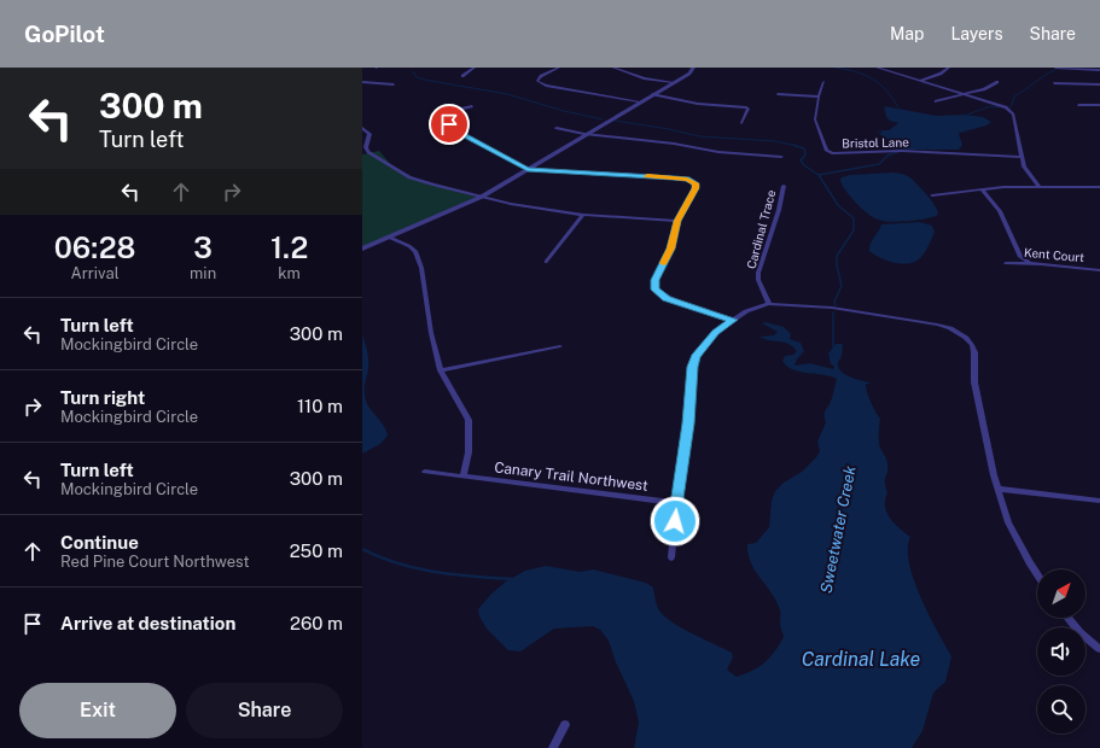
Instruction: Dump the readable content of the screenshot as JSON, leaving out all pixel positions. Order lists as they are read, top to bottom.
{
  "streets": {
    "street": [
      "Bristol Lane",
      "Cardinal Trace",
      "Kent Court",
      "Canary Trail Northwest"
    ]
  },
  "water": ["Sweetwater Creek", "Cardinal Lake"],
  "north": "top right",
  "page": {
    "header": "GoPilot",
    "nav": ["Map", "Layers", "Share"],
    "turn": ["300 m", "Turn left"],
    "eta": [
      "06:28",
      "Arrival",
      "3",
      "min",
      "1.2",
      "km"
    ],
    "list": [
      {
        "name": "Turn left",
        "note": "Mockingbird Circle",
        "value": "300 m"
      },
      {
        "name": "Turn right",
        "note": "Mockingbird Circle",
        "value": "110 m"
      },
      {
        "name": "Turn left",
        "note": "Mockingbird Circle",
        "value": "300 m"
      },
      {
        "name": "Continue",
        "note": "Red Pine Court Northwest",
        "value": "250 m"
      },
      {
        "name": "Arrive at destination",
        "value": "260 m"
      }
    ],
    "buttons": ["Exit", "Share"]
  }
}
